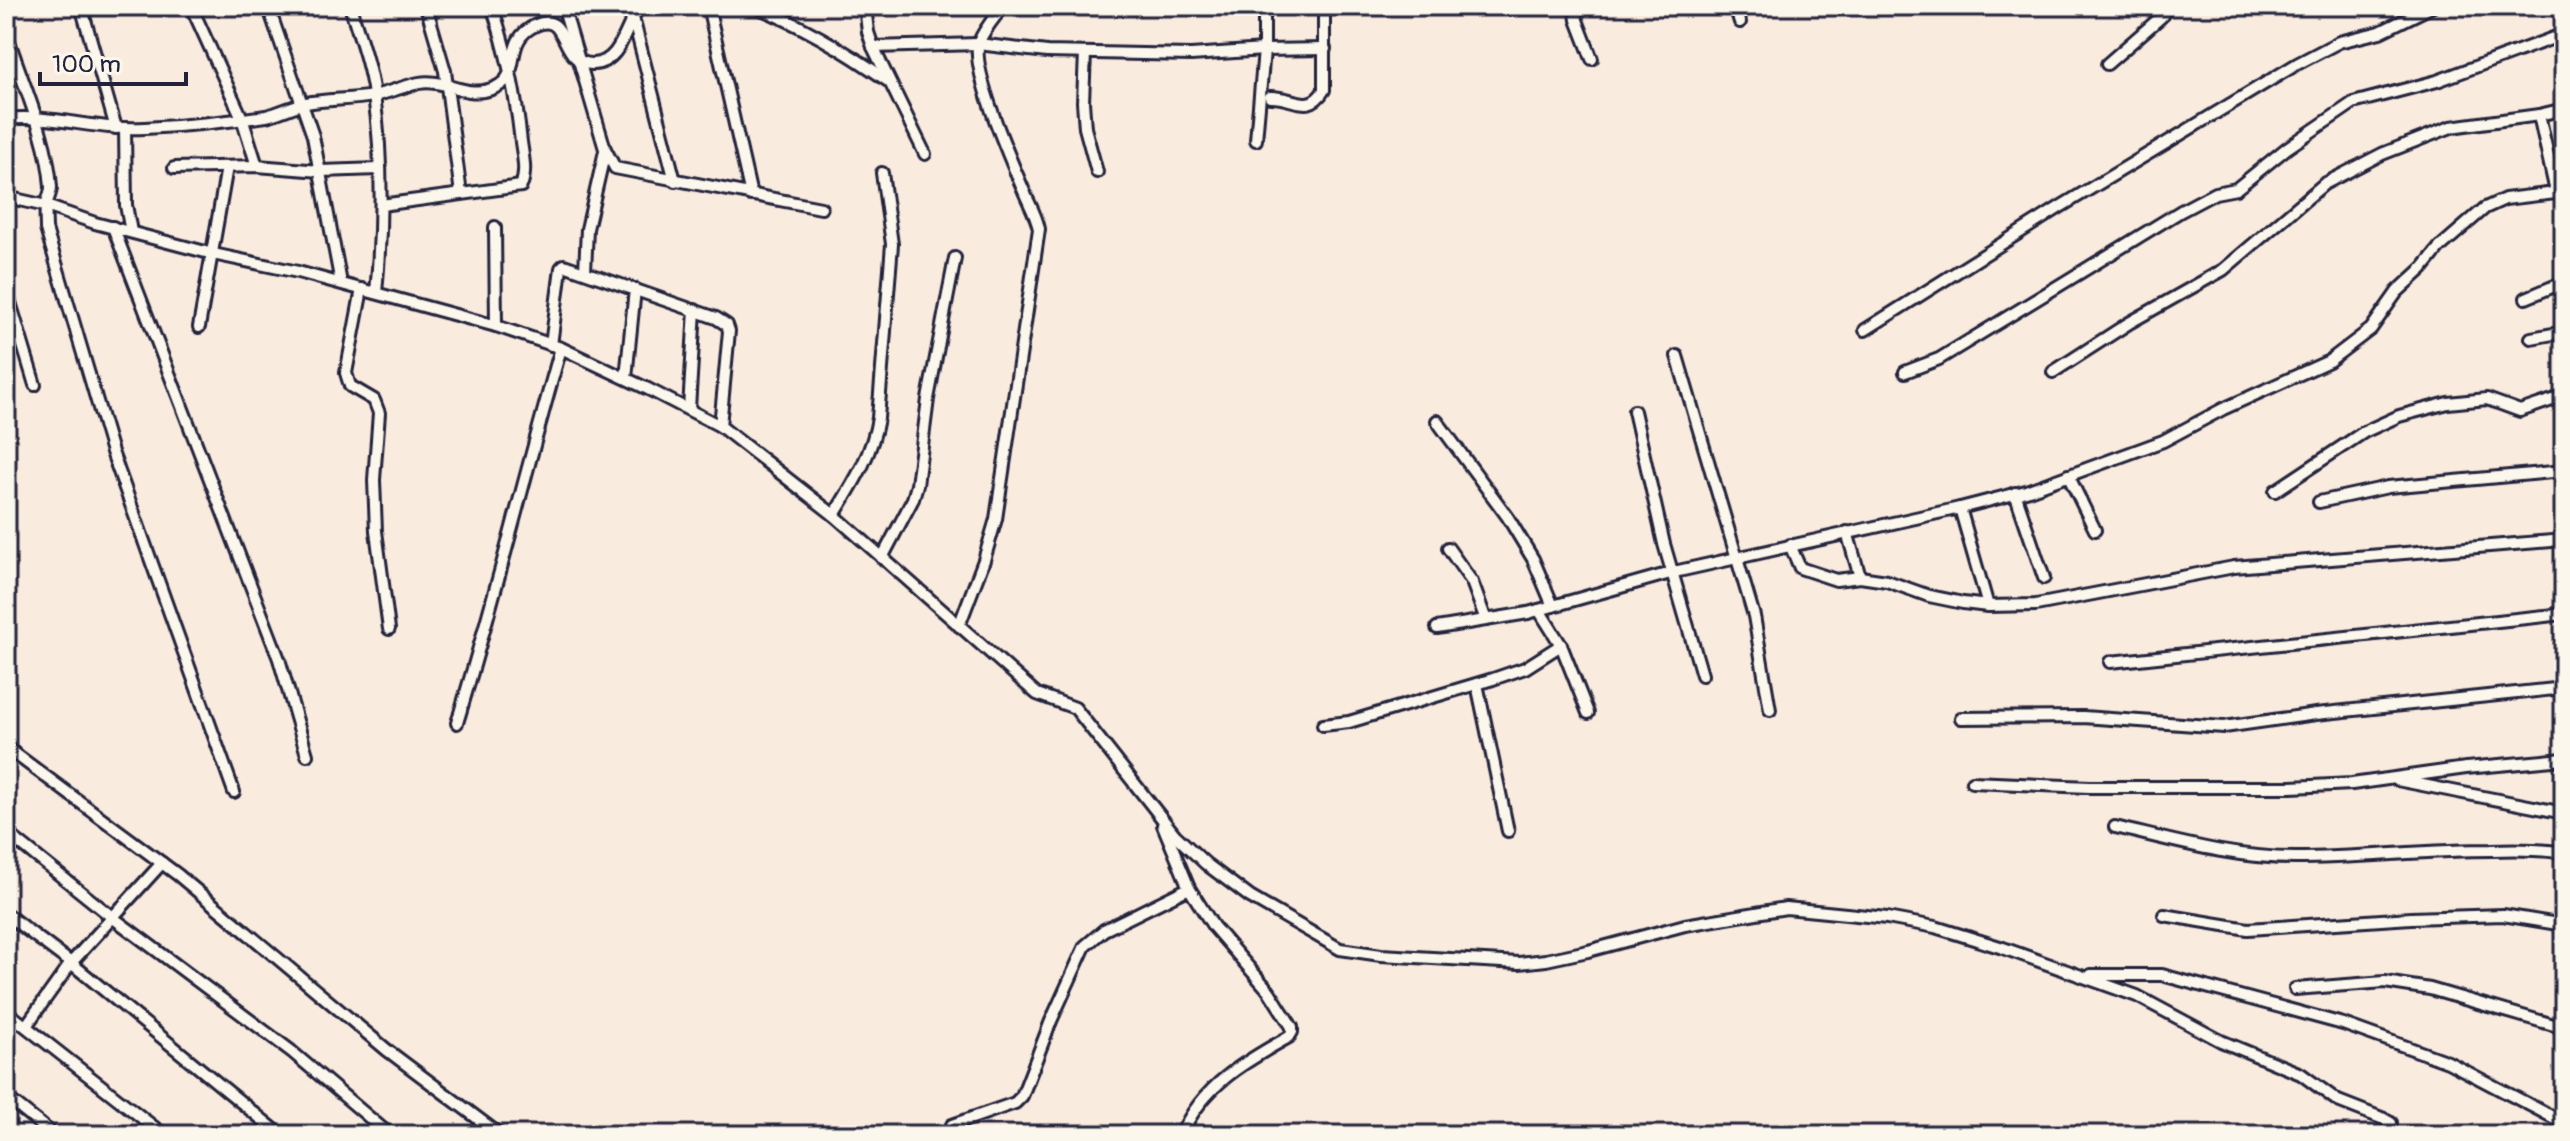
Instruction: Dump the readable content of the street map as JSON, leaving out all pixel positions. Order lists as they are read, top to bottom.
{
  "scale_bar": "100 m"
}
